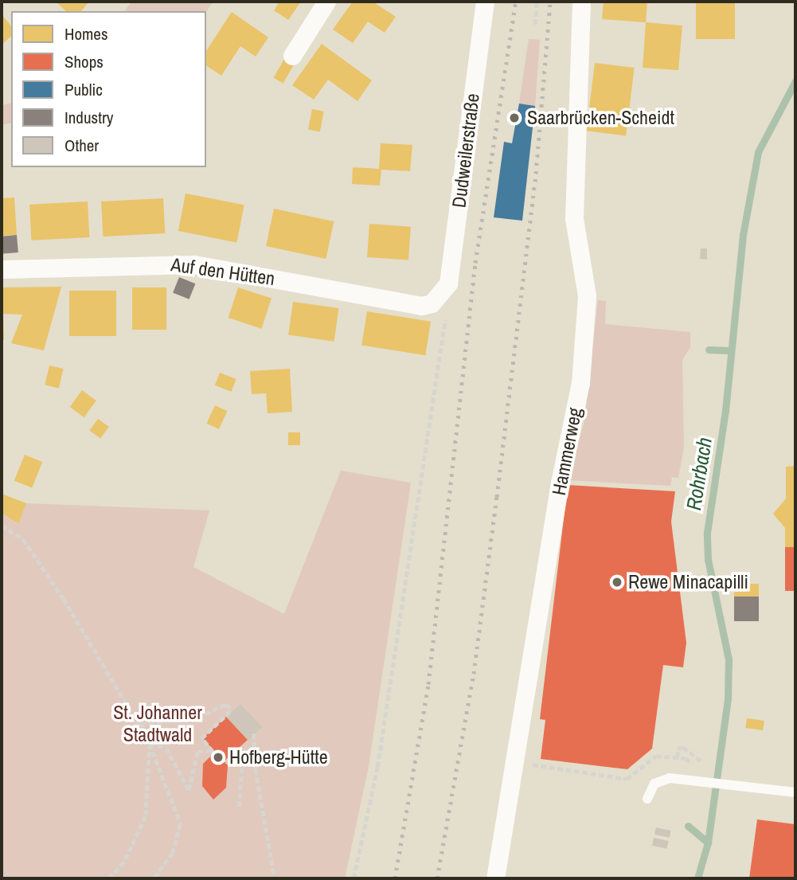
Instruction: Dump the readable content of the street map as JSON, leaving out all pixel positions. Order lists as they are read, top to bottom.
{
  "streets": {
    "street": ["Dudweilerstraße", "Auf den Hütten", "Hammerweg"]
  },
  "crossings": [
    ["Dudweilerstraße", "Auf den Hütten"]
  ],
  "water": ["Rohrbach"],
  "parks": ["St. Johanner Stadtwald"],
  "places": ["Saarbrücken-Scheidt", "Rewe Minacapilli", "Hofberg-Hütte"],
  "legend": [
    "Homes",
    "Shops",
    "Public",
    "Industry",
    "Other"
  ]
}
